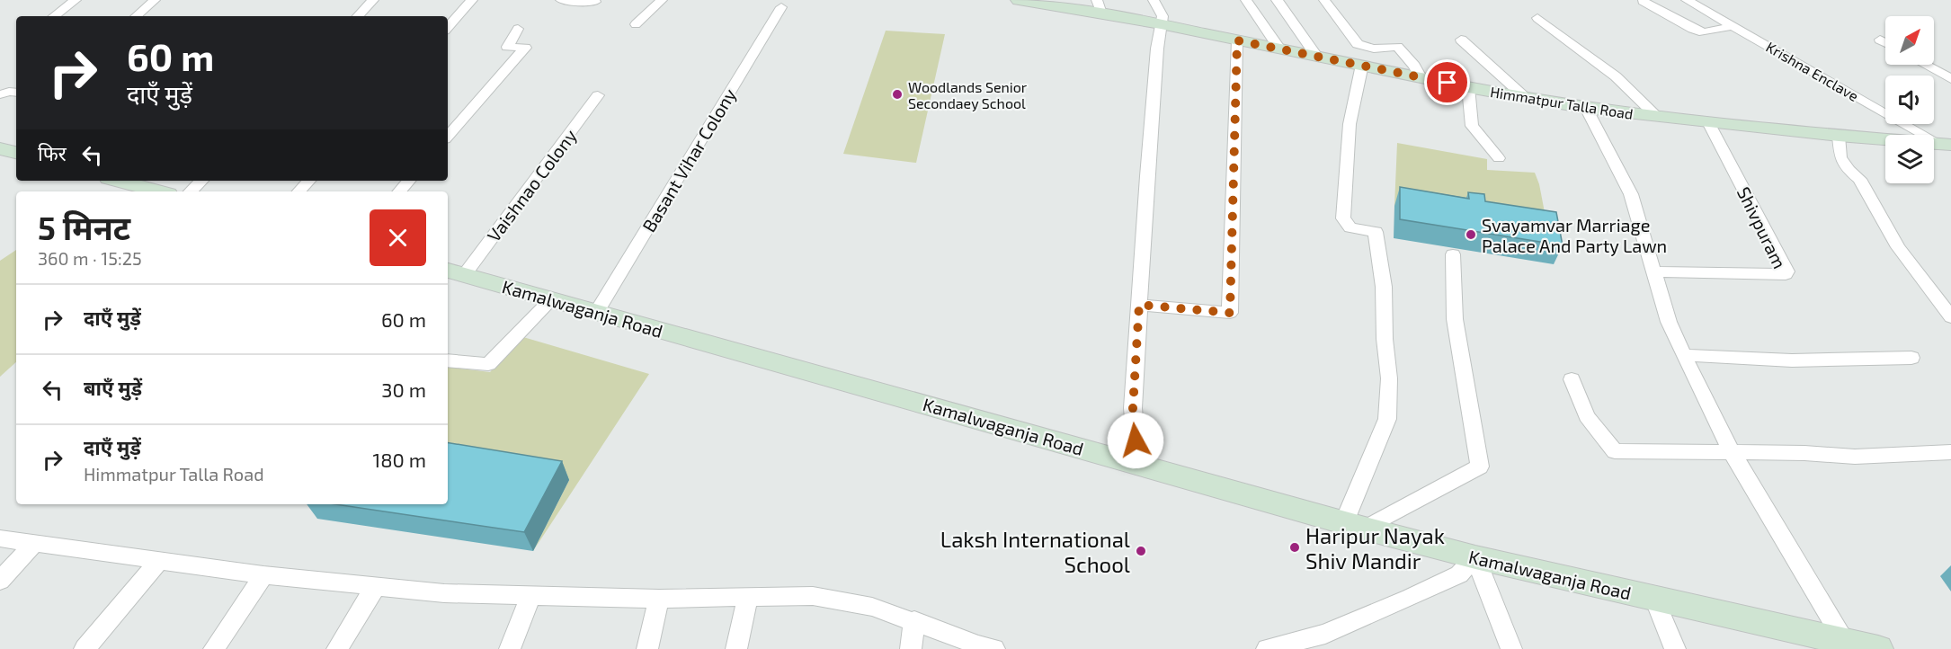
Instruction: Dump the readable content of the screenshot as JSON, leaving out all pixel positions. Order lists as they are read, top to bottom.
{
  "streets": {
    "main road": ["Himmatpur Talla Road", "Kamalwaganja Road"],
    "street": [
      "Krishna Enclave",
      "Basant Vihar Colony",
      "Vaishnao Colony",
      "Shivpuram"
    ]
  },
  "crossings": [
    ["Krishna Enclave", "Himmatpur Talla Road"],
    ["Himmatpur Talla Road", "Shivpuram"],
    ["Basant Vihar Colony", "Kamalwaganja Road"],
    ["Vaishnao Colony", "Kamalwaganja Road"]
  ],
  "places": [
    "Woodlands Senior Secondaey School",
    "Svayamvar Marriage Palace And Party Lawn",
    "Haripur Nayak Shiv Mandir",
    "Laksh International School"
  ],
  "north": "top right",
  "page": {
    "turn": ["60 m", "दाएँ मुड़ें"],
    "then": "फिर",
    "heading": ["5 मिनट", "360 m · 15:25"],
    "list": [
      {
        "name": "दाएँ मुड़ें",
        "value": "60 m"
      },
      {
        "name": "बाएँ मुड़ें",
        "value": "30 m"
      },
      {
        "name": "दाएँ मुड़ें",
        "note": "Himmatpur Talla Road",
        "value": "180 m"
      }
    ]
  }
}
